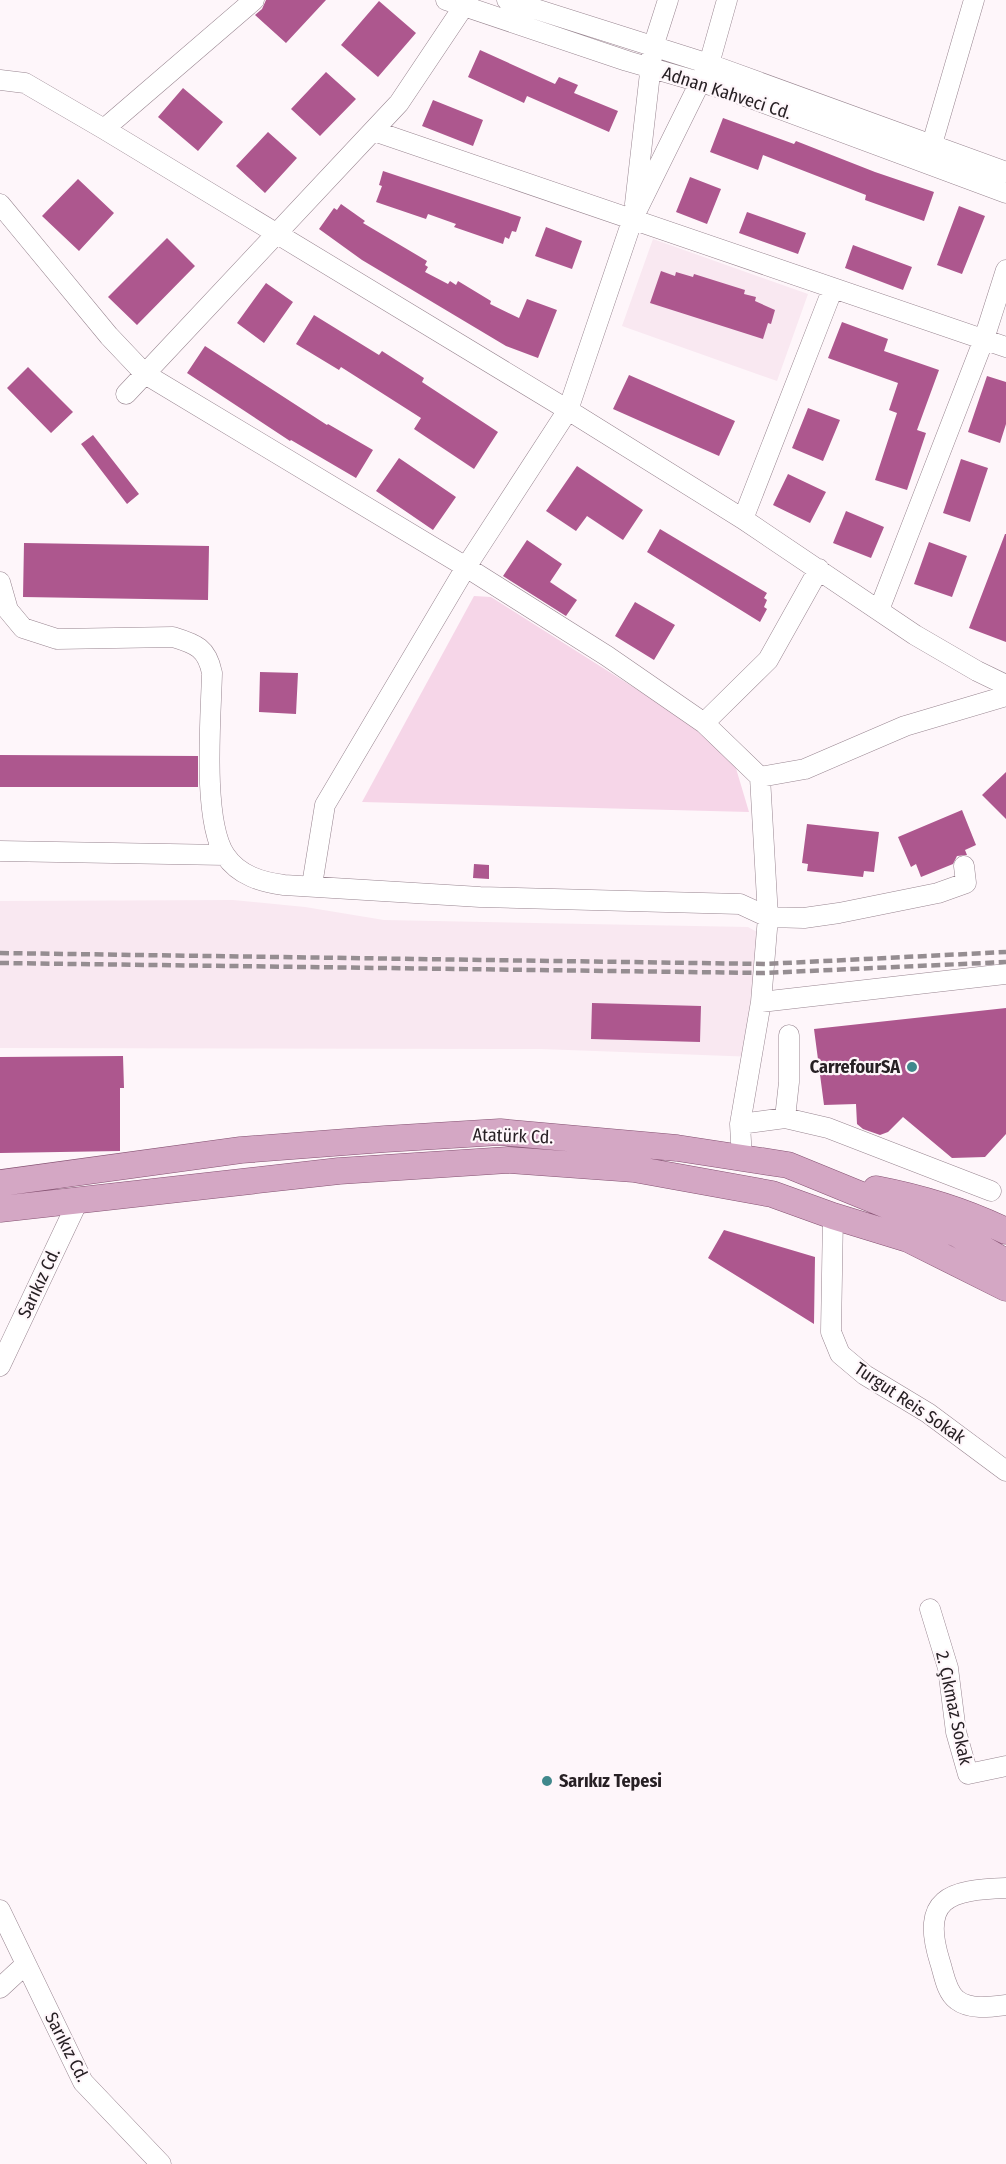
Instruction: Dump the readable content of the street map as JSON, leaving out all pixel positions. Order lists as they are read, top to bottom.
{
  "streets": {
    "main road": ["Atatürk Cd."],
    "street": [
      "Adnan Kahveci Cd.",
      "Sarıkız Cd.",
      "Turgut Reis Sokak",
      "2. Çıkmaz Sokak"
    ]
  },
  "crossings": [
    ["Atatürk Cd.", "Sarıkız Cd."],
    ["Atatürk Cd.", "Turgut Reis Sokak"]
  ],
  "places": ["CarrefourSA", "Sarıkız Tepesi"]
}
